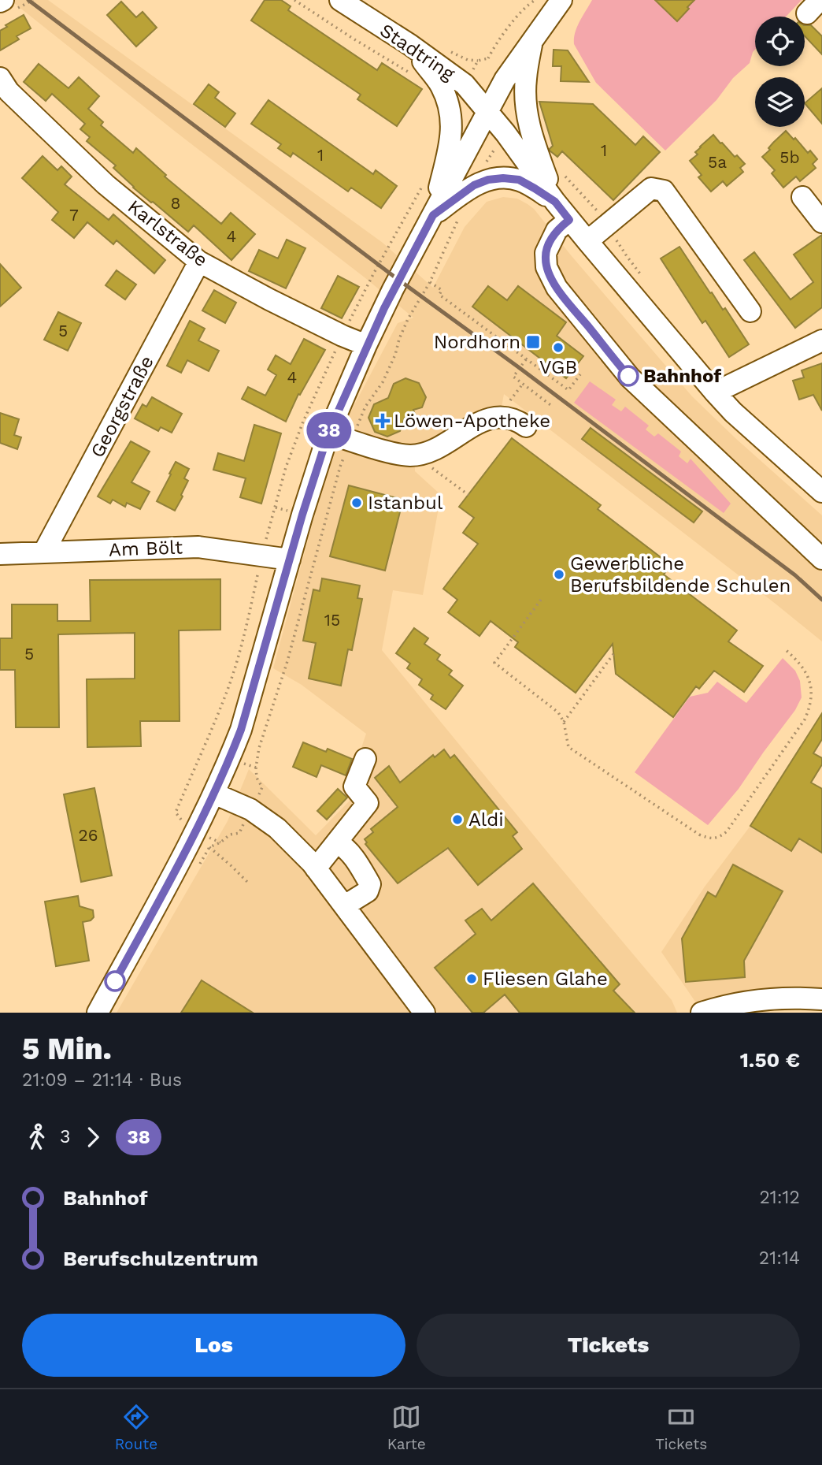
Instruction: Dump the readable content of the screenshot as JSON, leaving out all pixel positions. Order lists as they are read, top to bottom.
{
  "streets": {
    "street": [
      "Stadtring",
      "Karlstraße",
      "Georgstraße",
      "Am Bölt"
    ]
  },
  "crossings": [
    ["Karlstraße", "Georgstraße"],
    ["Georgstraße", "Am Bölt"]
  ],
  "places": {
    "transit": ["Nordhorn"],
    "other": [
      "VGB",
      "Bahnhof",
      "Istanbul",
      "Gewerbliche Berufsbildende Schulen",
      "Aldi",
      "Fliesen Glahe"
    ],
    "health": ["Löwen-Apotheke"]
  },
  "lines": ["bus line 38"],
  "house_numbers": [
    "1",
    "1",
    "5b",
    "5a",
    "8",
    "7",
    "4",
    "5",
    "4",
    "15",
    "5",
    "26"
  ],
  "page": {
    "on_map": "38",
    "heading": ["5 Min.", "21:09 – 21:14 · Bus", "1.50 €"],
    "legs": ["3", "38"],
    "list": [
      {
        "name": "Bahnhof",
        "value": "21:12"
      },
      {
        "name": "Berufschulzentrum",
        "value": "21:14"
      }
    ],
    "buttons": ["Los", "Tickets"],
    "tabs": ["Route", "Karte", "Tickets"]
  }
}
